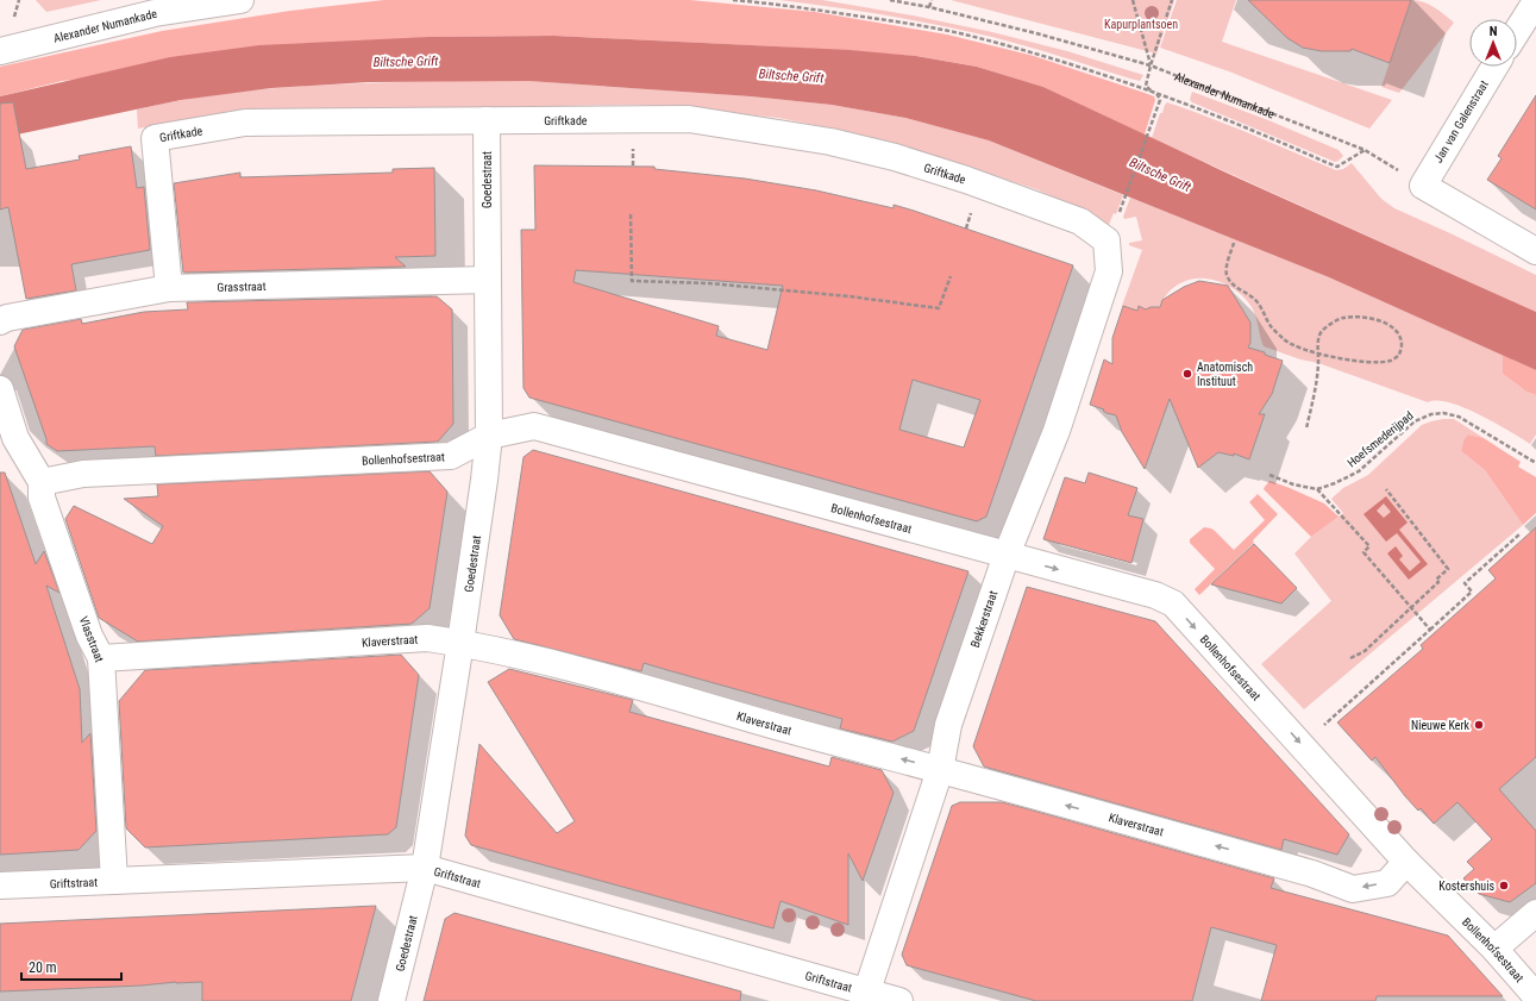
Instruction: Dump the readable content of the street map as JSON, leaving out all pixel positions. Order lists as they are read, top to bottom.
{
  "streets": {
    "street": [
      "Alexander Numankade",
      "Griftkade",
      "Jan van Galenstraat",
      "Goedestraat",
      "Grasstraat",
      "Bollenhofsestraat",
      "Bekkerstraat",
      "Vlasstraat",
      "Klaverstraat",
      "Griftstraat"
    ],
    "path": ["Hoefsmederijpad"]
  },
  "crossings": [
    ["Alexander Numankade", "Jan van Galenstraat"],
    ["Griftkade", "Goedestraat"],
    ["Griftkade", "Grasstraat"],
    ["Griftkade", "Bekkerstraat"],
    ["Goedestraat", "Grasstraat"],
    ["Goedestraat", "Bollenhofsestraat"],
    ["Goedestraat", "Klaverstraat"],
    ["Goedestraat", "Griftstraat"],
    ["Bollenhofsestraat", "Bekkerstraat"],
    ["Bollenhofsestraat", "Vlasstraat"],
    ["Bollenhofsestraat", "Klaverstraat"],
    ["Bekkerstraat", "Klaverstraat"],
    ["Bekkerstraat", "Griftstraat"],
    ["Vlasstraat", "Klaverstraat"],
    ["Vlasstraat", "Griftstraat"]
  ],
  "one_way": ["Klaverstraat"],
  "water": ["Biltsche Grift"],
  "parks": ["Kapurplantsoen"],
  "places": ["Anatomisch Instituut", "Nieuwe Kerk", "Kostershuis"],
  "scale_bar": "20 m",
  "north": "top"
}
